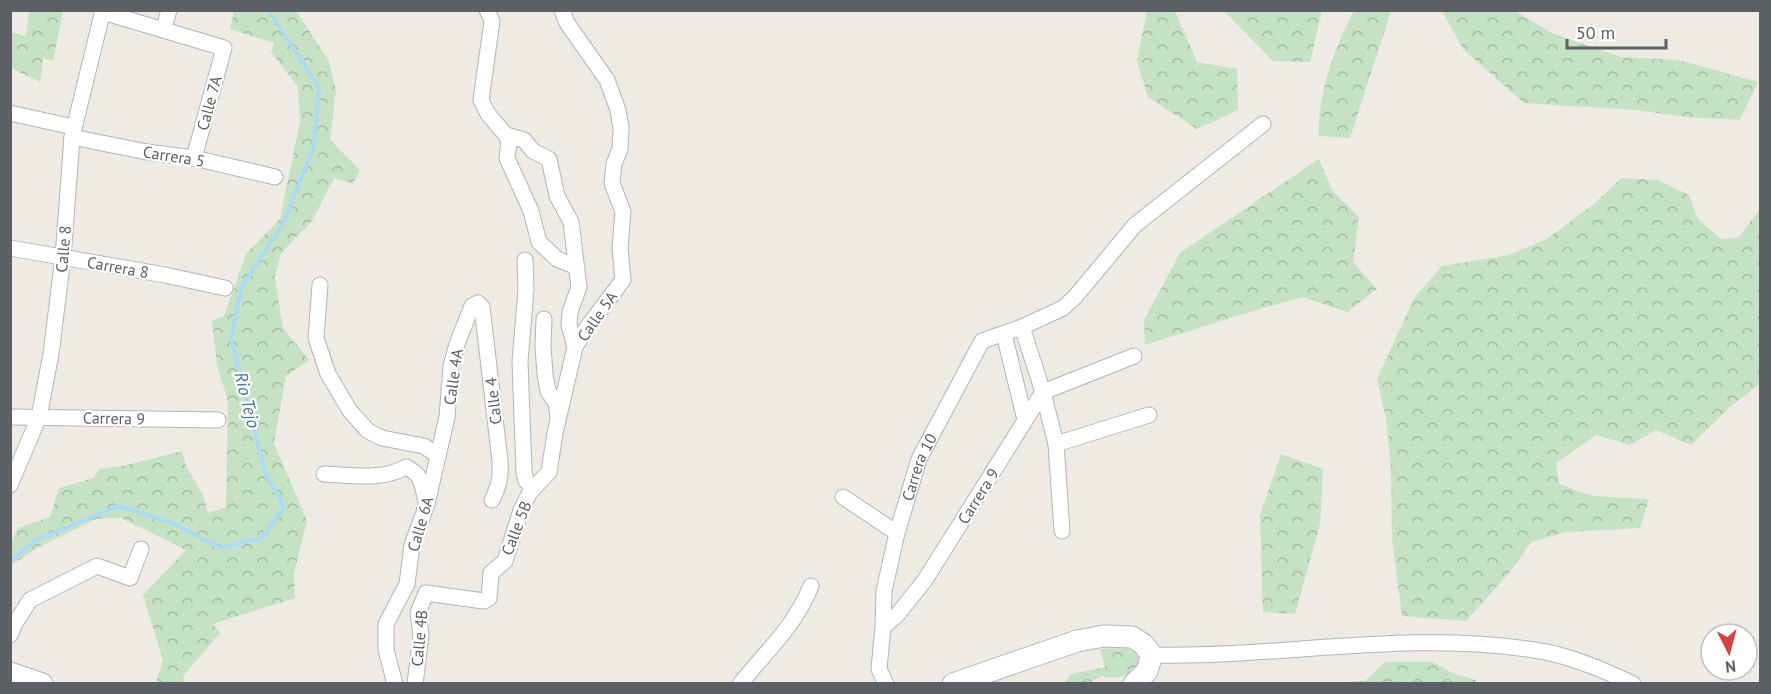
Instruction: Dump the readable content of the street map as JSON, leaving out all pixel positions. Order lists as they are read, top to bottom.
{
  "streets": {
    "street": [
      "Calle 7A",
      "Carrera 5",
      "Calle 8",
      "Carrera 8",
      "Calle 5A",
      "Calle 4A",
      "Calle 4",
      "Carrera 9",
      "Carrera 10",
      "Calle 6A",
      "Calle 5B",
      "Calle 4B"
    ]
  },
  "crossings": [
    ["Calle 7A", "Carrera 5"],
    ["Carrera 5", "Calle 8"],
    ["Calle 8", "Carrera 8"],
    ["Calle 8", "Carrera 9"],
    ["Calle 5A", "Calle 5B"],
    ["Calle 4A", "Calle 4"],
    ["Calle 4A", "Calle 6A"],
    ["Carrera 9", "Carrera 10"],
    ["Calle 5B", "Calle 4B"]
  ],
  "water": ["Rio Tejo"],
  "scale_bar": "50 m",
  "north": "bottom"
}
